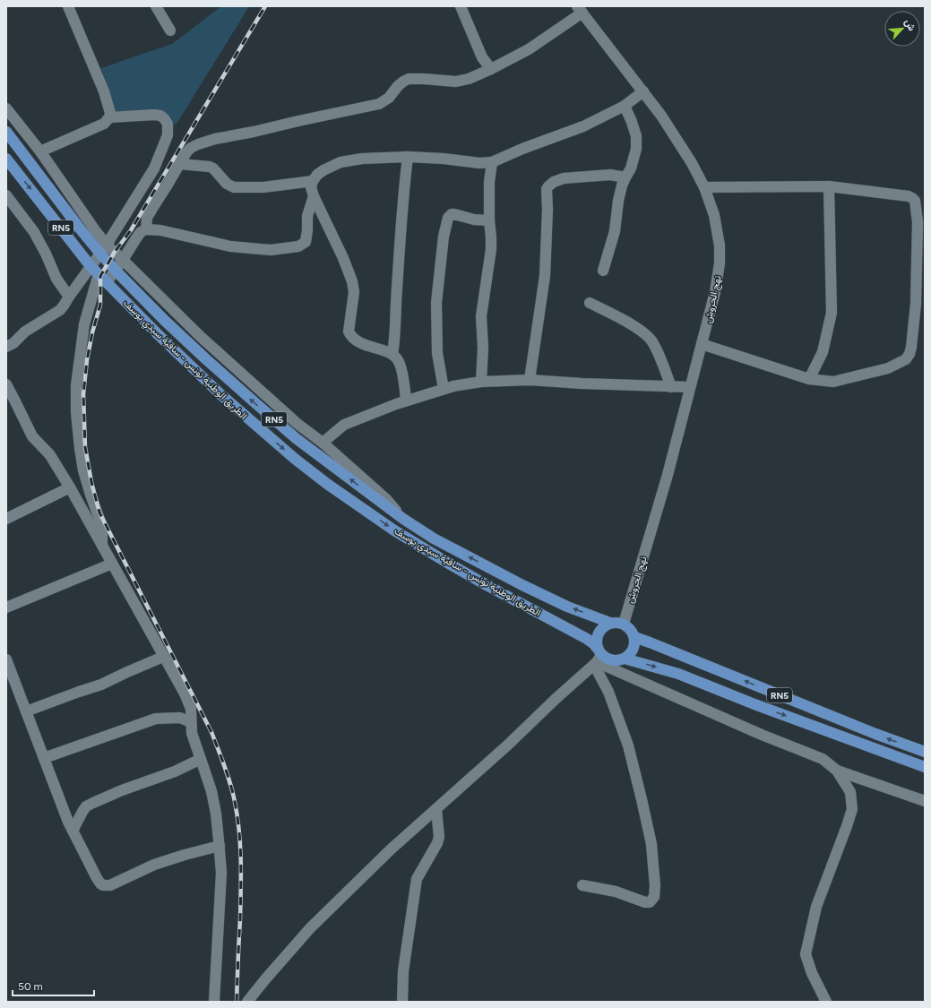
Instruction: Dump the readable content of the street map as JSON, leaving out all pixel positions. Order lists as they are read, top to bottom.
{
  "streets": {
    "main road": ["RN5", "الطريق الوطنية تونس - ساقية سيدي يوسف"],
    "street": ["نهج الحروش"]
  },
  "crossings": [
    ["RN5", "نهج الحروش"],
    ["RN5", "الطريق الوطنية تونس - ساقية سيدي يوسف"],
    ["نهج الحروش", "الطريق الوطنية تونس - ساقية سيدي يوسف"]
  ],
  "scale_bar": "50 m",
  "north": "top right"
}
